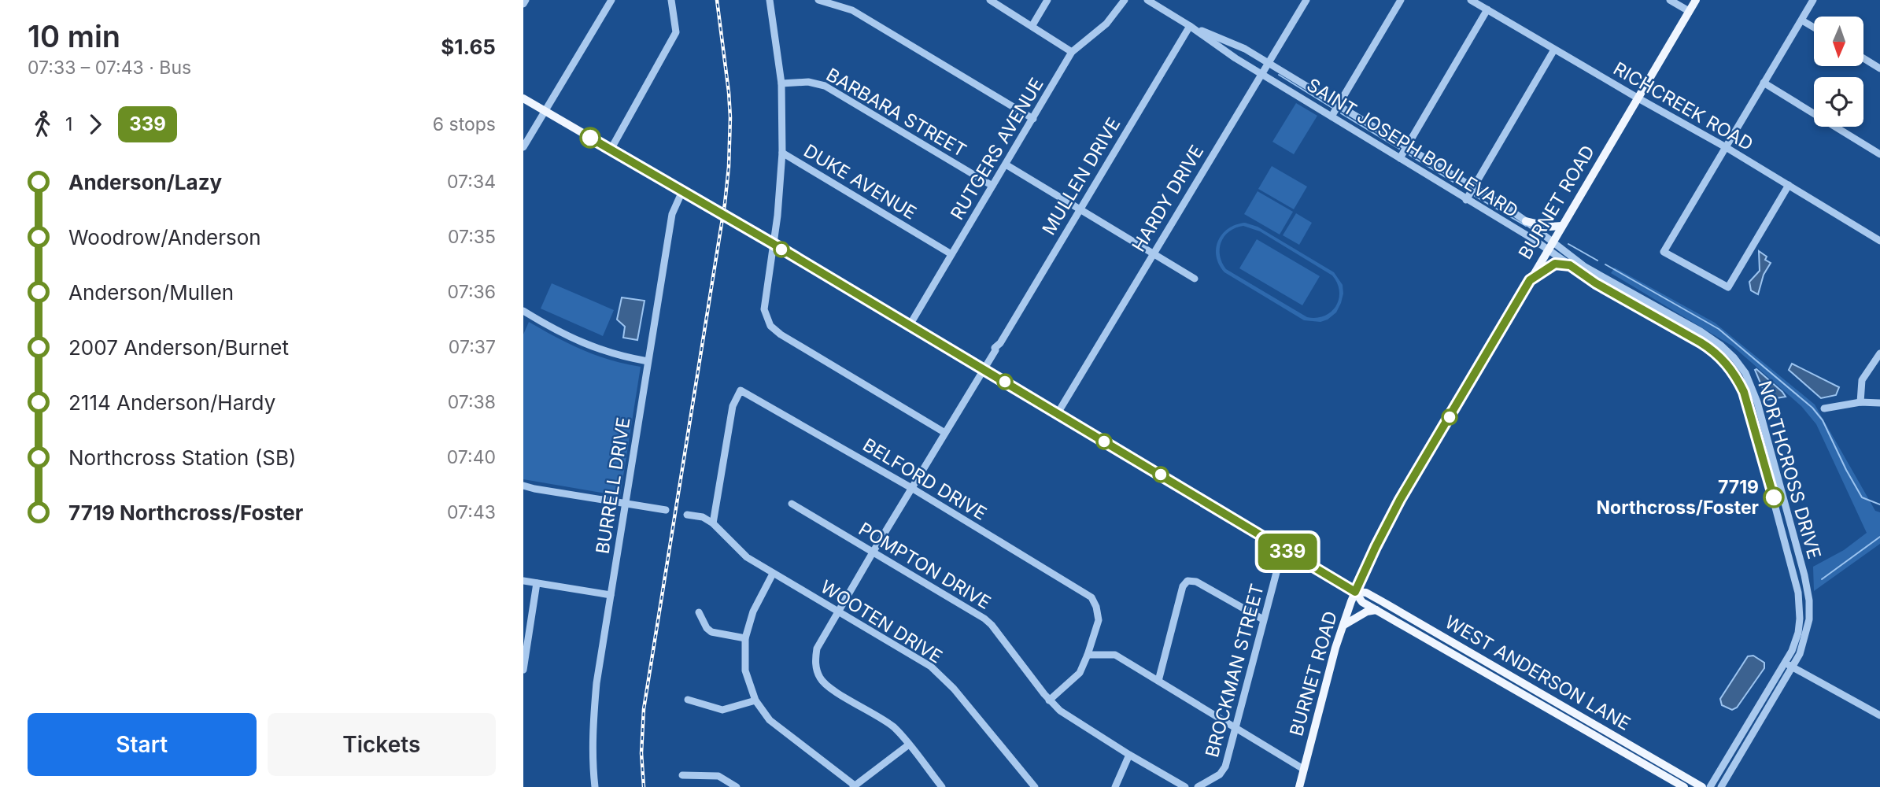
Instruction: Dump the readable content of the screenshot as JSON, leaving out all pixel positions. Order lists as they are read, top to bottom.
{
  "streets": {
    "main road": ["BURNET ROAD", "WEST ANDERSON LANE"],
    "street": [
      "RICHCREEK ROAD",
      "BARBARA STREET",
      "SAINT JOSEPH BOULEVARD",
      "RUTGERS AVENUE",
      "MULLEN DRIVE",
      "DUKE AVENUE",
      "HARDY DRIVE",
      "NORTHCROSS DRIVE",
      "BELFORD DRIVE",
      "BURRELL DRIVE",
      "POMPTON DRIVE",
      "WOOTEN DRIVE",
      "BROCKMAN STREET"
    ]
  },
  "crossings": [
    ["RICHCREEK ROAD", "BURNET ROAD"],
    ["BARBARA STREET", "RUTGERS AVENUE"],
    ["SAINT JOSEPH BOULEVARD", "MULLEN DRIVE"],
    ["SAINT JOSEPH BOULEVARD", "HARDY DRIVE"],
    ["SAINT JOSEPH BOULEVARD", "BURNET ROAD"],
    ["SAINT JOSEPH BOULEVARD", "NORTHCROSS DRIVE"],
    ["RUTGERS AVENUE", "DUKE AVENUE"],
    ["RUTGERS AVENUE", "WEST ANDERSON LANE"],
    ["MULLEN DRIVE", "BELFORD DRIVE"],
    ["MULLEN DRIVE", "POMPTON DRIVE"],
    ["MULLEN DRIVE", "WOOTEN DRIVE"],
    ["MULLEN DRIVE", "WEST ANDERSON LANE"],
    ["HARDY DRIVE", "WEST ANDERSON LANE"],
    ["BURNET ROAD", "NORTHCROSS DRIVE"],
    ["BURNET ROAD", "WEST ANDERSON LANE"],
    ["BELFORD DRIVE", "WOOTEN DRIVE"],
    ["BURRELL DRIVE", "WEST ANDERSON LANE"],
    ["BROCKMAN STREET", "WEST ANDERSON LANE"]
  ],
  "places": ["7719 Northcross/Foster"],
  "lines": ["bus line 339"],
  "north": "bottom",
  "page": {
    "heading": ["10 min", "07:33 – 07:43 · Bus", "$1.65"],
    "on_map": "339",
    "legs": ["1", "339", "6 stops"],
    "list": [
      {
        "name": "Anderson/Lazy",
        "value": "07:34"
      },
      {
        "name": "Woodrow/Anderson",
        "value": "07:35"
      },
      {
        "name": "Anderson/Mullen",
        "value": "07:36"
      },
      {
        "name": "2007 Anderson/Burnet",
        "value": "07:37"
      },
      {
        "name": "2114 Anderson/Hardy",
        "value": "07:38"
      },
      {
        "name": "Northcross Station (SB)",
        "value": "07:40"
      },
      {
        "name": "7719 Northcross/Foster",
        "value": "07:43"
      }
    ],
    "buttons": ["Start", "Tickets"]
  }
}
